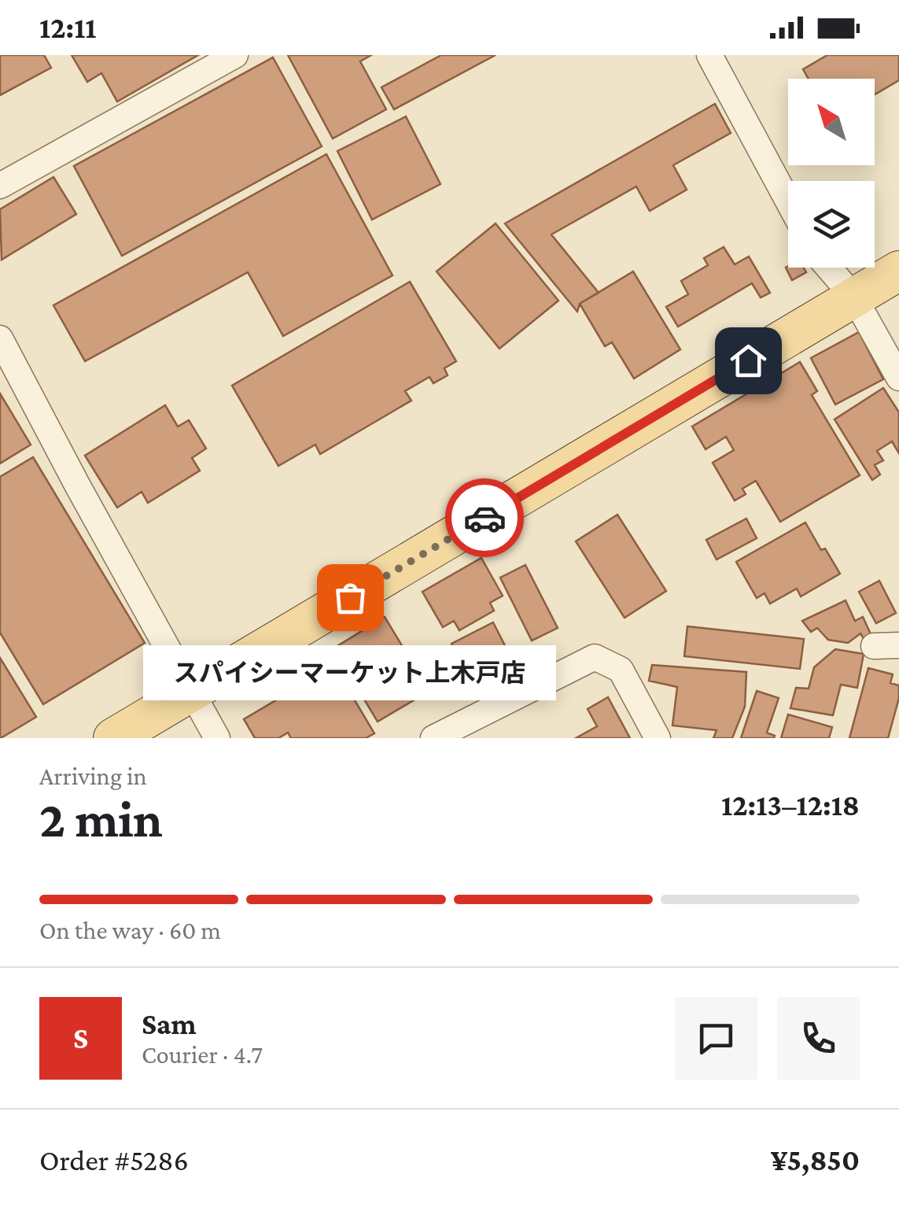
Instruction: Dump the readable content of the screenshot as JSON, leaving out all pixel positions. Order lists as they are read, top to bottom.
{
  "places": ["スパイシーマーケット上木戸店"],
  "north": "top left",
  "page": {
    "status": "12:11",
    "bubble": "スパイシーマーケット上木戸店",
    "heading": ["2 min", "Arriving in", "12:13–12:18"],
    "panel": [
      "Sam",
      "Courier · 4.7",
      "Order #5286",
      "¥5,850"
    ],
    "bar": "On the way · 60 m",
    "round": "S"
  }
}
